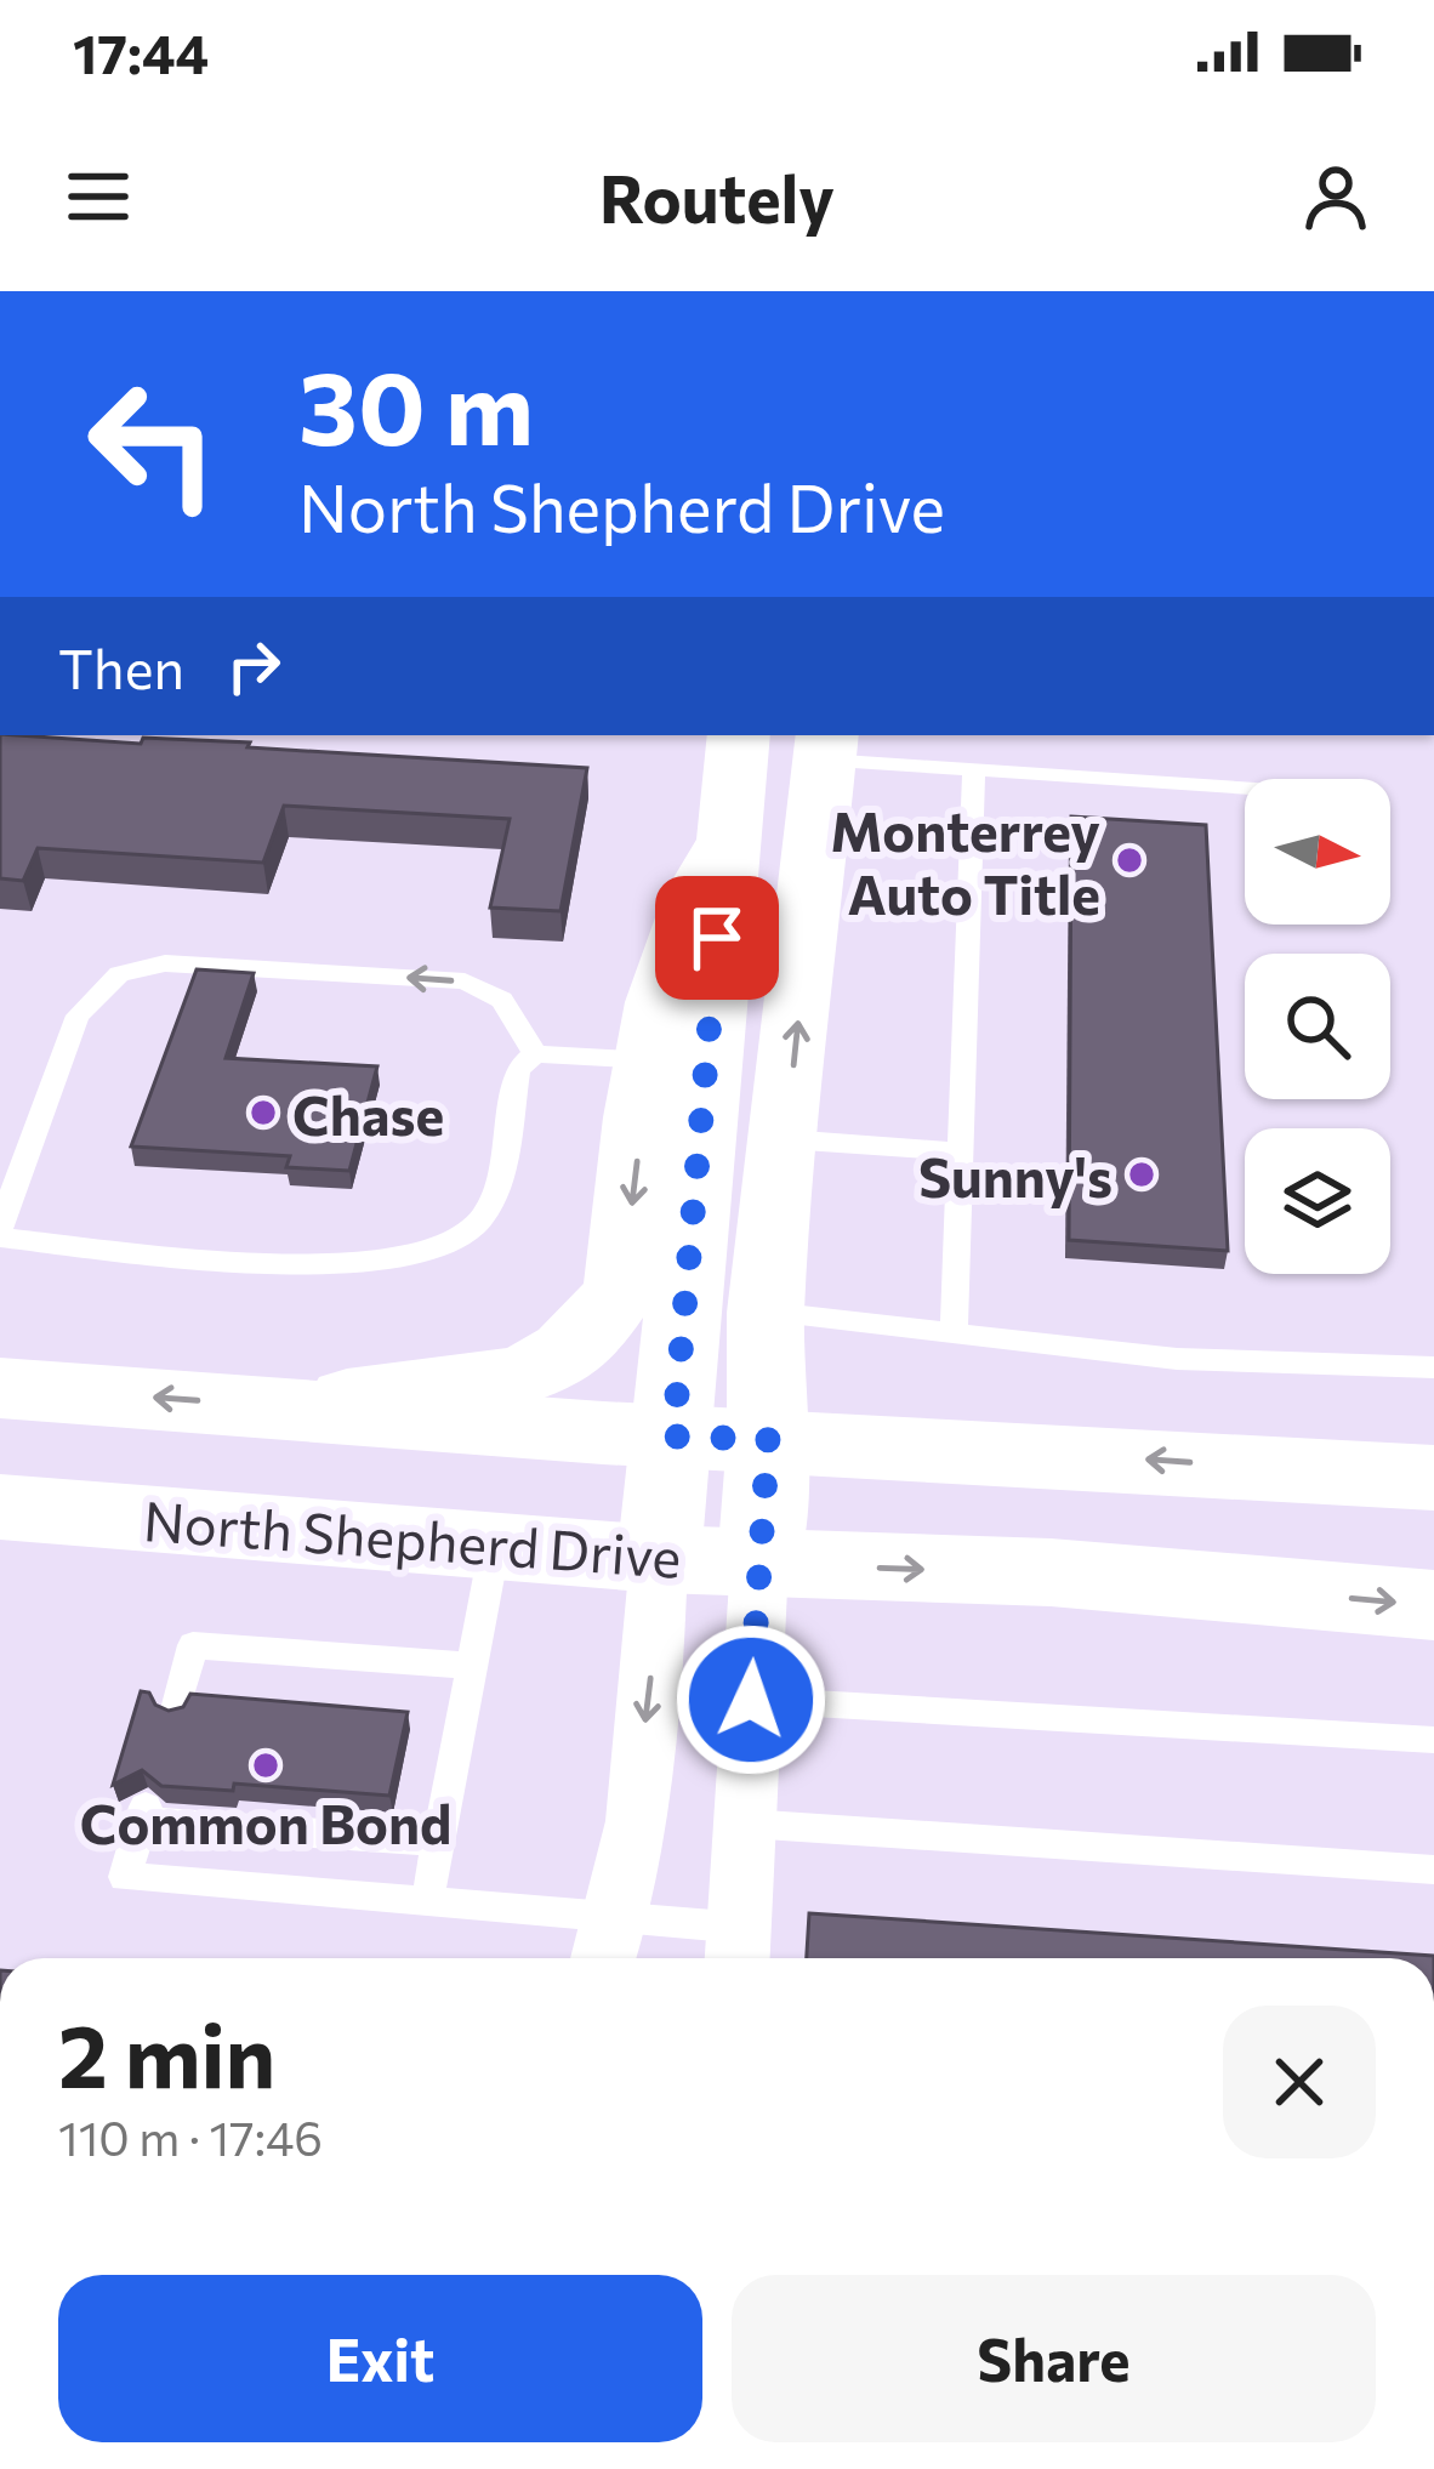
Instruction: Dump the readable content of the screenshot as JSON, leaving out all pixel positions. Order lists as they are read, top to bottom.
{
  "streets": {
    "main road": ["North Shepherd Drive"]
  },
  "places": [
    "Monterrey Auto Title",
    "Chase",
    "Sunny's",
    "Common Bond"
  ],
  "north": "right",
  "page": {
    "status": "17:44",
    "header": "Routely",
    "turn": ["30 m", "North Shepherd Drive"],
    "then": "Then",
    "heading": ["2 min", "110 m · 17:46"],
    "buttons": ["Exit", "Share"]
  }
}
